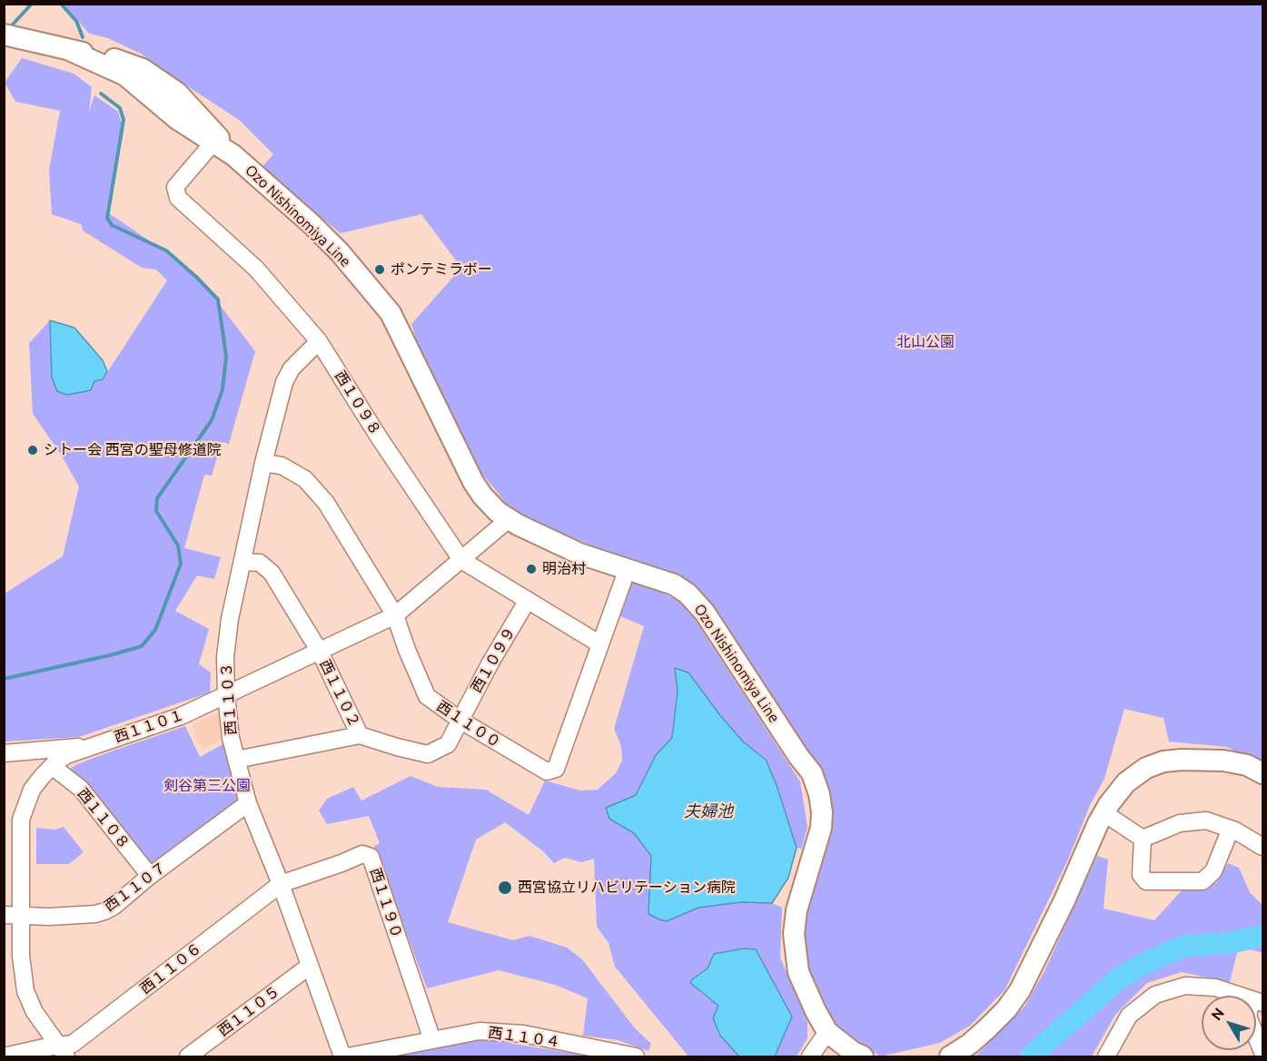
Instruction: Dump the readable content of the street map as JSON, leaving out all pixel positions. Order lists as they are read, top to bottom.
{
  "streets": {
    "main road": ["Ozo Nishinomiya Line"],
    "street": [
      "西１０９８",
      "西１０９９",
      "西１１０２",
      "西１１０３",
      "西１１００",
      "西１１０１",
      "西１１０８",
      "西１１０７",
      "西１１９０",
      "西１１０６",
      "西１１０５",
      "西１１０４"
    ]
  },
  "crossings": [
    ["Ozo Nishinomiya Line", "西１０９８"],
    ["Ozo Nishinomiya Line", "西１１００"],
    ["Ozo Nishinomiya Line", "西１１０１"],
    ["西１０９８", "西１０９９"],
    ["西１０９８", "西１１０３"],
    ["西１０９８", "西１１００"],
    ["西１０９８", "西１１０１"],
    ["西１０９９", "西１１０２"],
    ["西１０９９", "西１１００"],
    ["西１１０２", "西１１０３"],
    ["西１１０２", "西１１０１"],
    ["西１１０３", "西１１００"],
    ["西１１０３", "西１１０１"],
    ["西１１０３", "西１１０７"],
    ["西１１０３", "西１１９０"],
    ["西１１０３", "西１１０６"],
    ["西１１０３", "西１１０５"],
    ["西１１００", "西１１０１"],
    ["西１１０１", "西１１０８"],
    ["西１１０１", "西１１０７"],
    ["西１１０１", "西１１０６"],
    ["西１１０８", "西１１０７"],
    ["西１１９０", "西１１０６"],
    ["西１１９０", "西１１０４"]
  ],
  "water": ["夫婦池"],
  "parks": ["北山公園", "剣谷第三公園"],
  "places": [
    "ポンテミラボー",
    "シトー会 西宮の聖母修道院",
    "明治村",
    "西宮協立リハビリテーション病院"
  ],
  "north": "top left"
}
